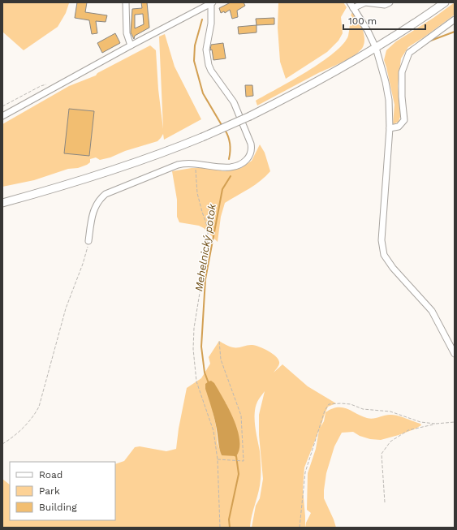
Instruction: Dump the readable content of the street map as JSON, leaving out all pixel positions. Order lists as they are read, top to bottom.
{
  "water": ["Mehelnický potok"],
  "legend": ["Road", "Park", "Building"],
  "scale_bar": "100 m"
}
